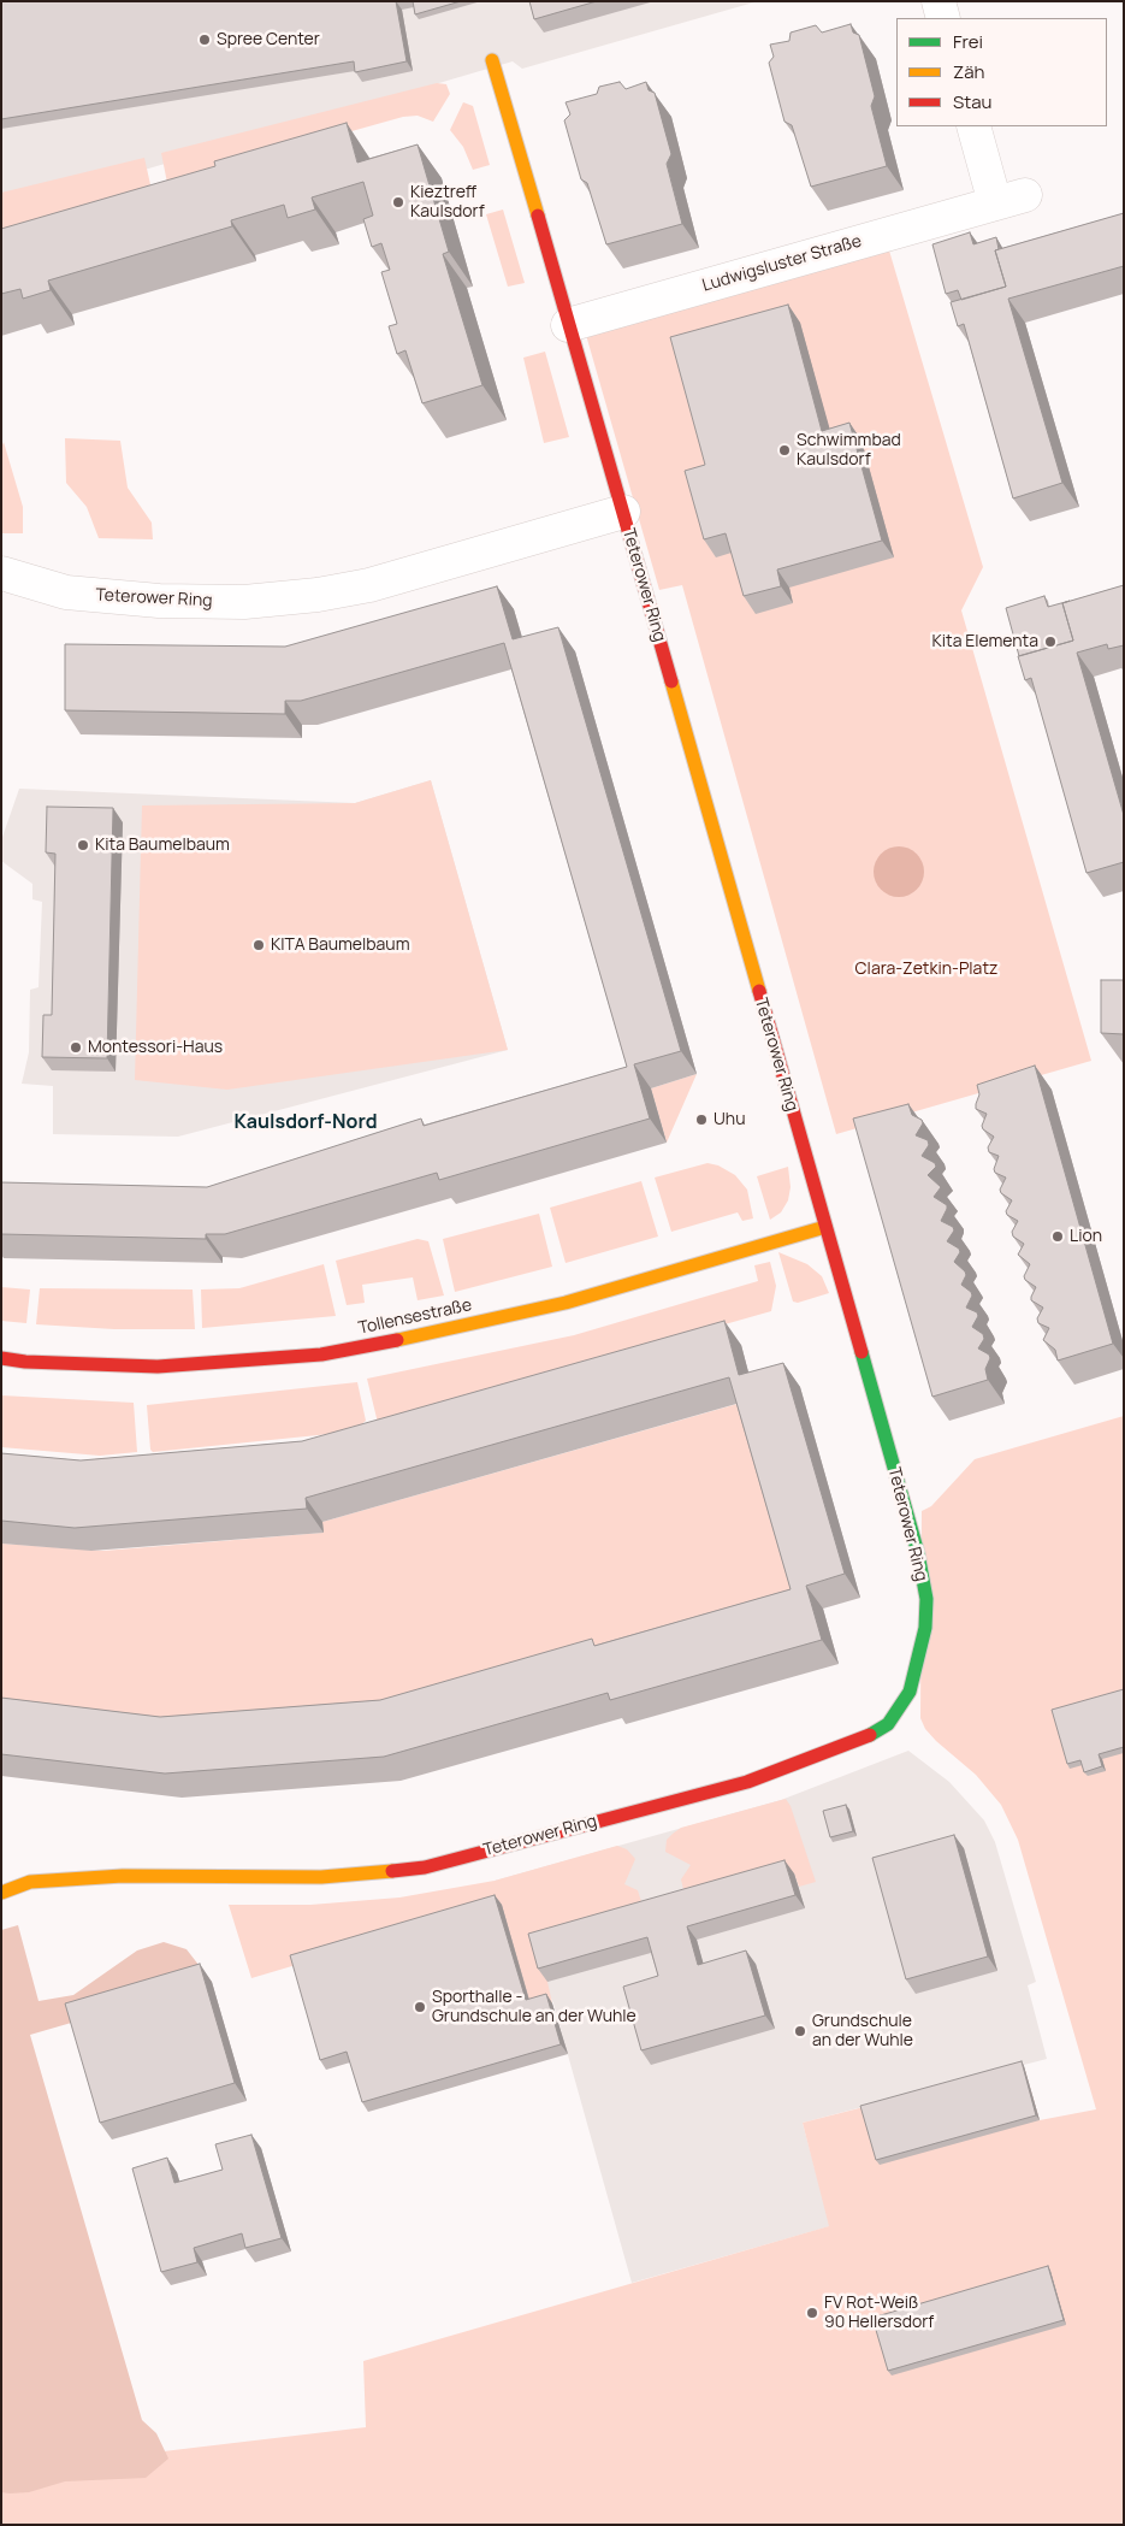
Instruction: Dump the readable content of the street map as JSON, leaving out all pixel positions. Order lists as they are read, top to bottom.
{
  "streets": {
    "street": ["Ludwigsluster Straße", "Teterower Ring", "Tollensestraße"]
  },
  "crossings": [
    ["Ludwigsluster Straße", "Teterower Ring"],
    ["Teterower Ring", "Tollensestraße"]
  ],
  "districts": ["Kaulsdorf-Nord"],
  "parks": ["Clara-Zetkin-Platz"],
  "places": [
    "Spree Center",
    "Kieztreff Kaulsdorf",
    "Schwimmbad Kaulsdorf",
    "Kita Elementa",
    "Kita Baumelbaum",
    "KITA Baumelbaum",
    "Montessori-Haus",
    "Uhu",
    "Lion",
    "Sporthalle - Grundschule an der Wuhle",
    "Grundschule an der Wuhle",
    "FV Rot-Weiß 90 Hellersdorf"
  ],
  "legend": ["Frei", "Zäh", "Stau"]
}
